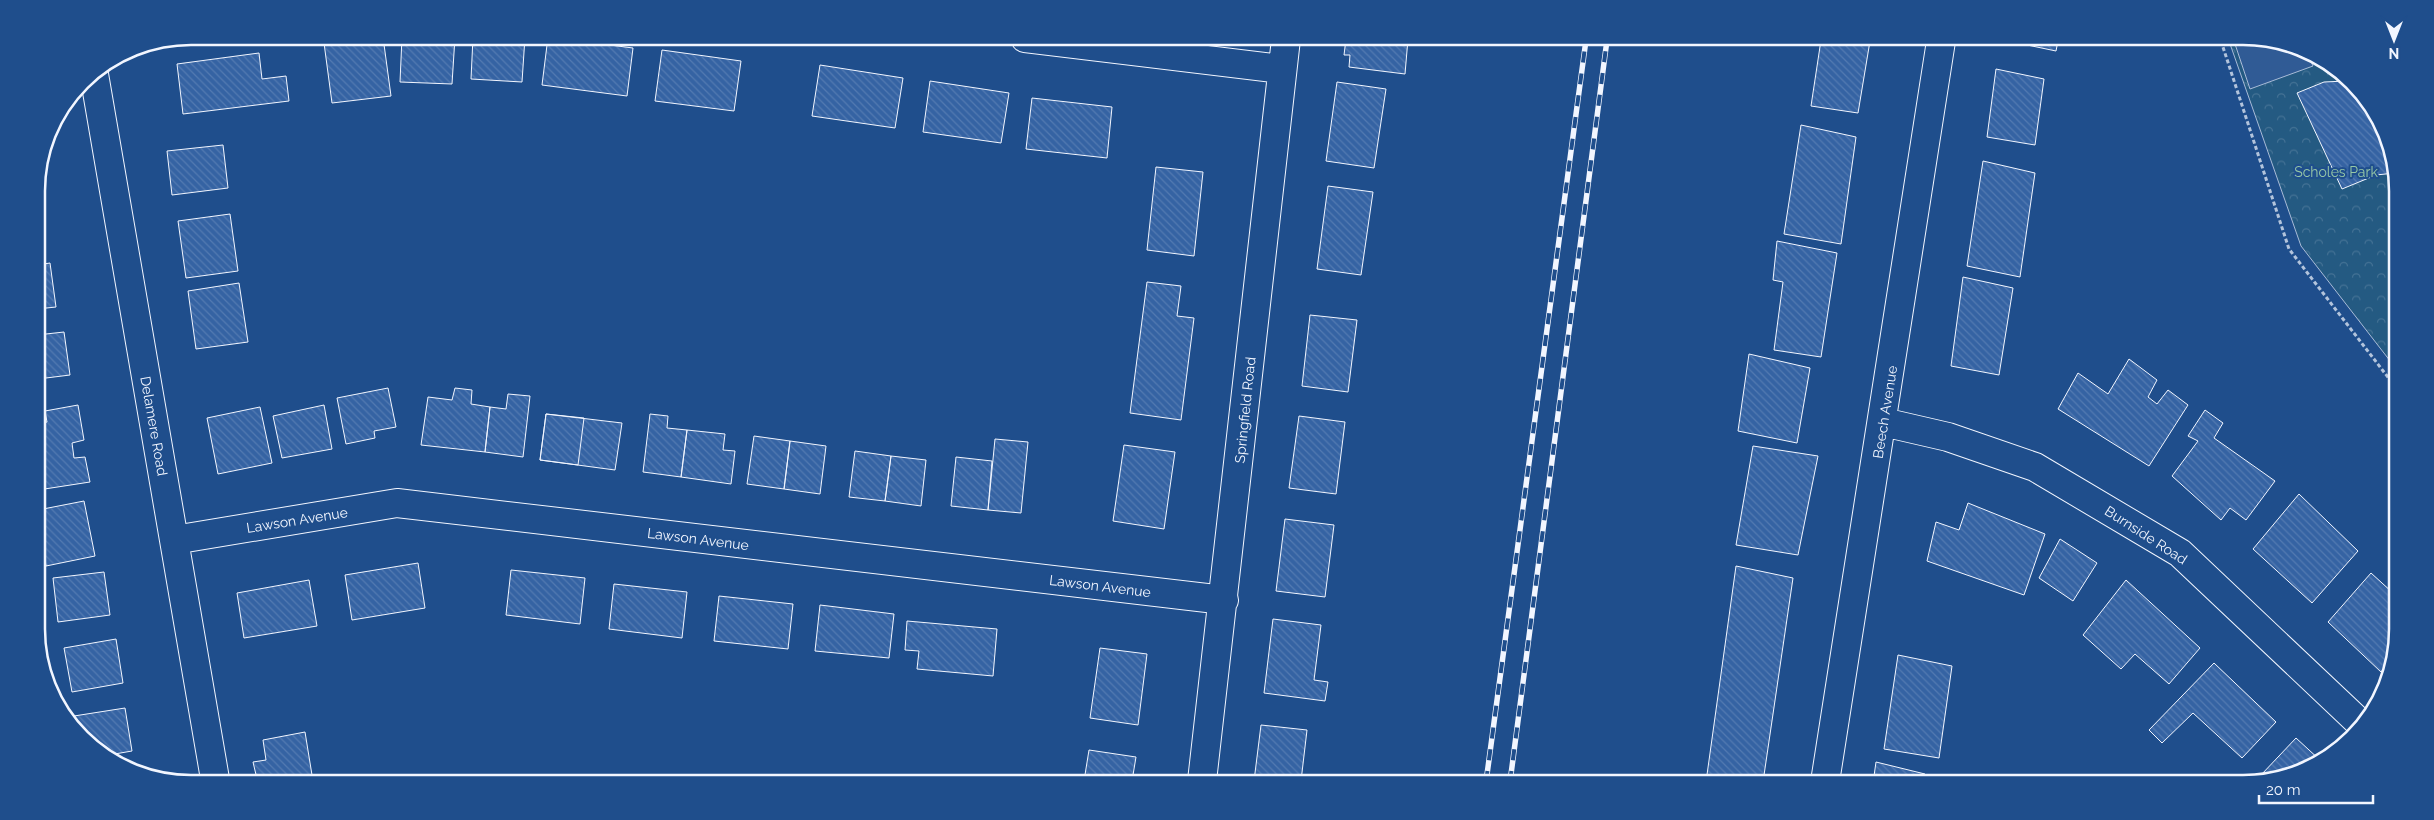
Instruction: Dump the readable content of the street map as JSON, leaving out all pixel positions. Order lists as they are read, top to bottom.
{
  "streets": {
    "street": [
      "Springfield Road",
      "Beech Avenue",
      "Delamere Road",
      "Lawson Avenue",
      "Burnside Road"
    ]
  },
  "crossings": [
    ["Springfield Road", "Lawson Avenue"],
    ["Beech Avenue", "Burnside Road"],
    ["Delamere Road", "Lawson Avenue"]
  ],
  "parks": ["Scholes Park"],
  "scale_bar": "20 m",
  "north": "bottom"
}
